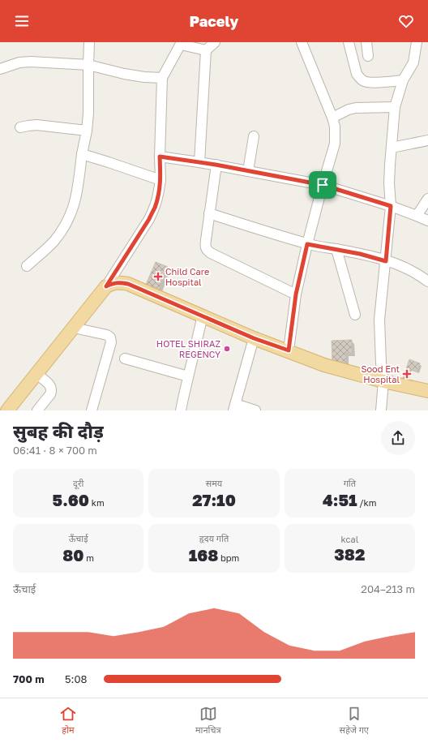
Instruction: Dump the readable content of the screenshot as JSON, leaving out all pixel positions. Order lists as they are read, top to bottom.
{
  "places": {
    "health": ["Child Care Hospital", "Sood Ent Hospital"],
    "other": ["HOTEL SHIRAZ REGENCY"]
  },
  "page": {
    "header": "Pacely",
    "heading": ["सुबह की दौड़", "06:41 · 8 × 700 m"],
    "stats": [
      ["दूरी", "5.60 km"],
      ["समय", "27:10"],
      ["गति", "4:51 /km"],
      ["ऊँचाई", "80 m"],
      ["हृदय गति", "168 bpm"],
      ["kcal", "382"]
    ],
    "chart": ["ऊँचाई", "204–213 m"],
    "list": [
      {
        "name": "700 m",
        "note": "5:08"
      }
    ],
    "tabs": ["होम", "मानचित्र", "सहेजे गए"]
  }
}
